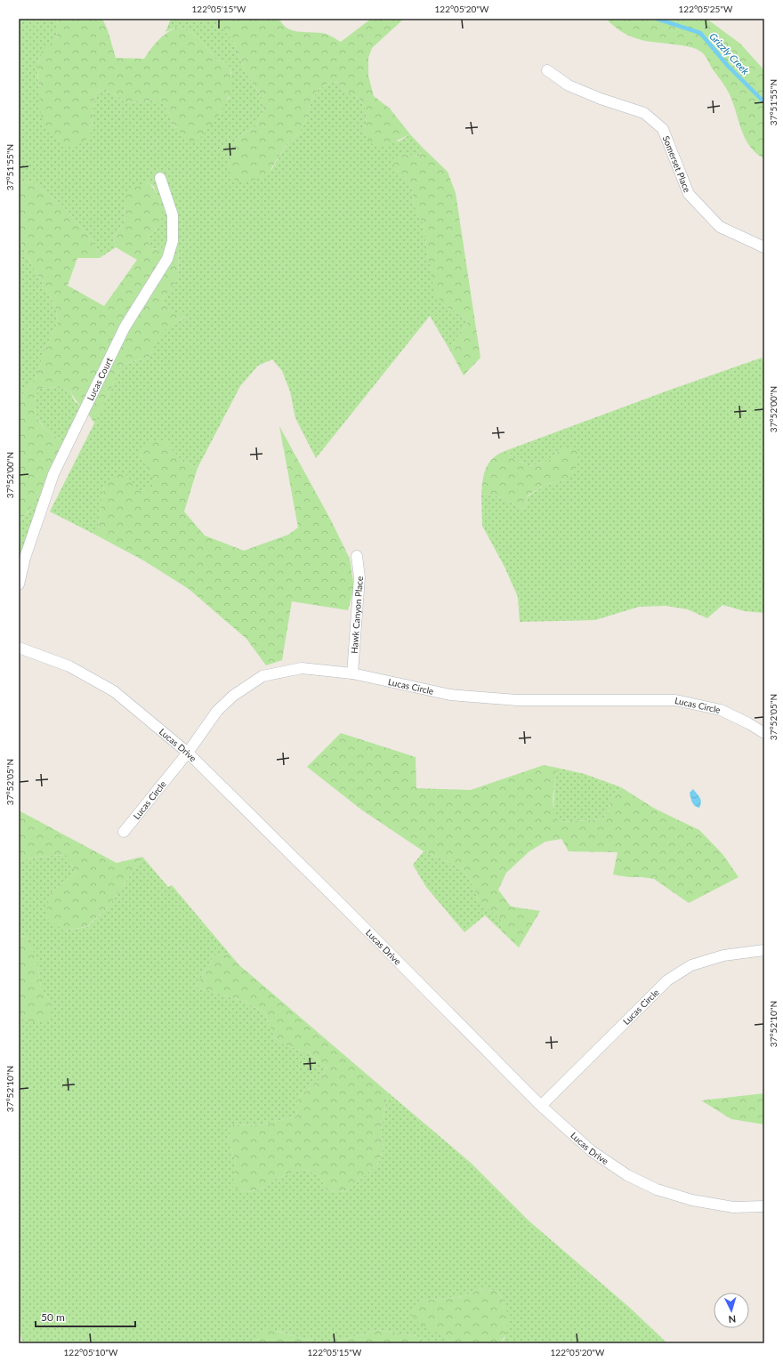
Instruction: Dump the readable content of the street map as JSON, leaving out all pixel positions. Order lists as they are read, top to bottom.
{
  "streets": {
    "street": [
      "Somerset Place",
      "Lucas Court",
      "Hawk Canyon Place",
      "Lucas Circle",
      "Lucas Drive"
    ]
  },
  "crossings": [
    ["Hawk Canyon Place", "Lucas Circle"],
    ["Lucas Circle", "Lucas Drive"]
  ],
  "water": ["Grizzly Creek"],
  "scale_bar": "50 m",
  "north": "bottom",
  "coordinates": [
    "122°05'15\"W",
    "122°05'20\"W",
    "122°05'25\"W",
    "37°51'55\"N",
    "37°52'00\"N",
    "37°52'05\"N",
    "37°52'10\"N",
    "122°05'10\"W"
  ]
}
